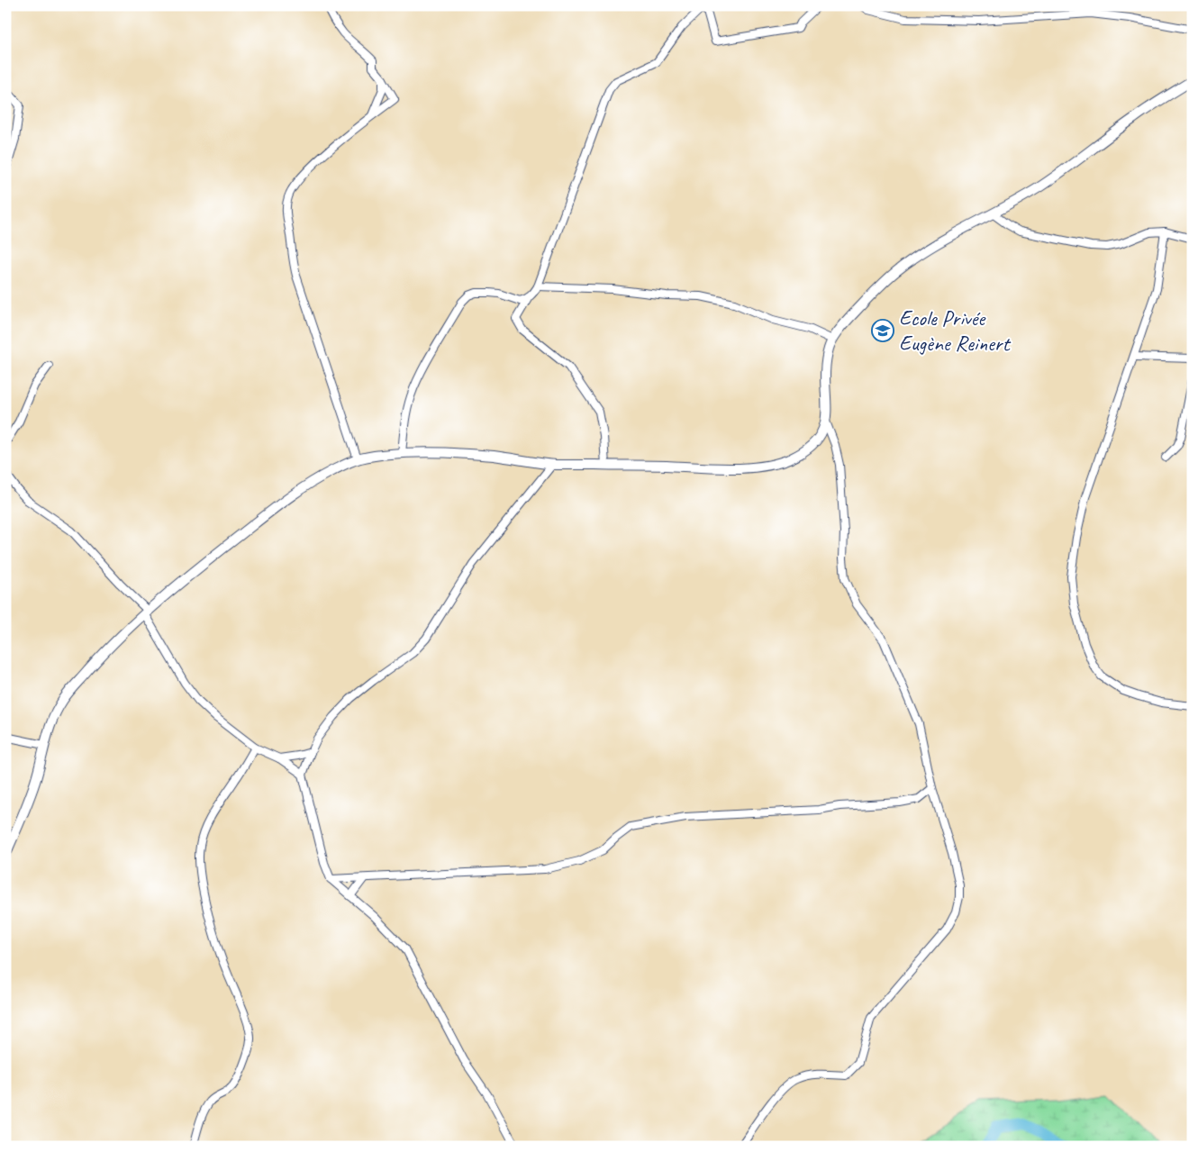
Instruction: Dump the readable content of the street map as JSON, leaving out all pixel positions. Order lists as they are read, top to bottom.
{
  "places": {
    "school or university": ["Ecole Privée Eugène Reinert"]
  }
}
